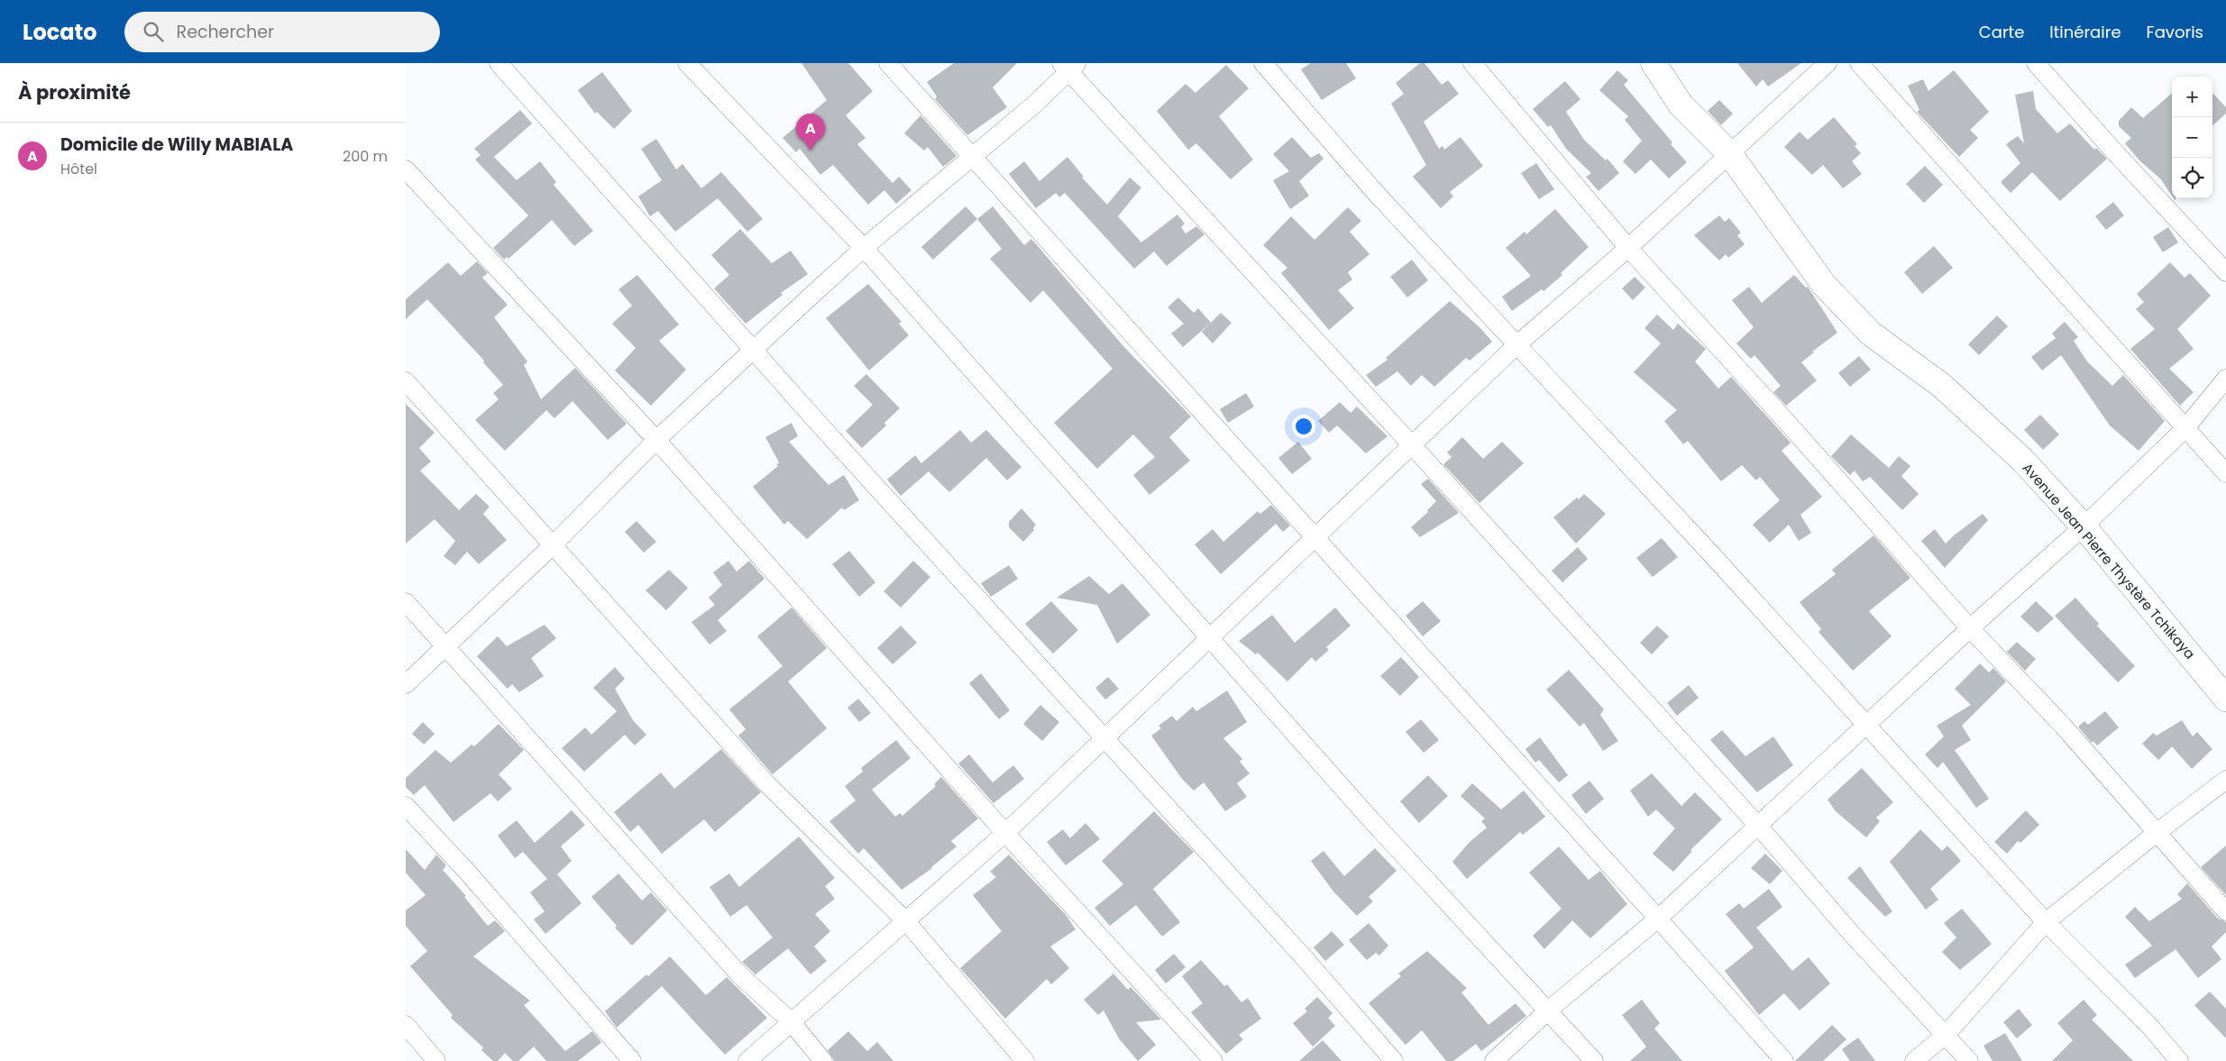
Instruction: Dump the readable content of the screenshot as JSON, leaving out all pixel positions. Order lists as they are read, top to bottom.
{
  "streets": {
    "street": ["Avenue Jean Pierre Thystère Tchikaya"]
  },
  "page": {
    "header": "Locato",
    "search": "Rechercher",
    "nav": ["Carte", "Itinéraire", "Favoris"],
    "heading": "À proximité",
    "map_buttons": ["+", "−"],
    "pins": "A",
    "list": [
      {
        "mark": "A",
        "name": "Domicile de Willy MABIALA",
        "note": "Hôtel",
        "value": "200 m"
      }
    ]
  }
}
